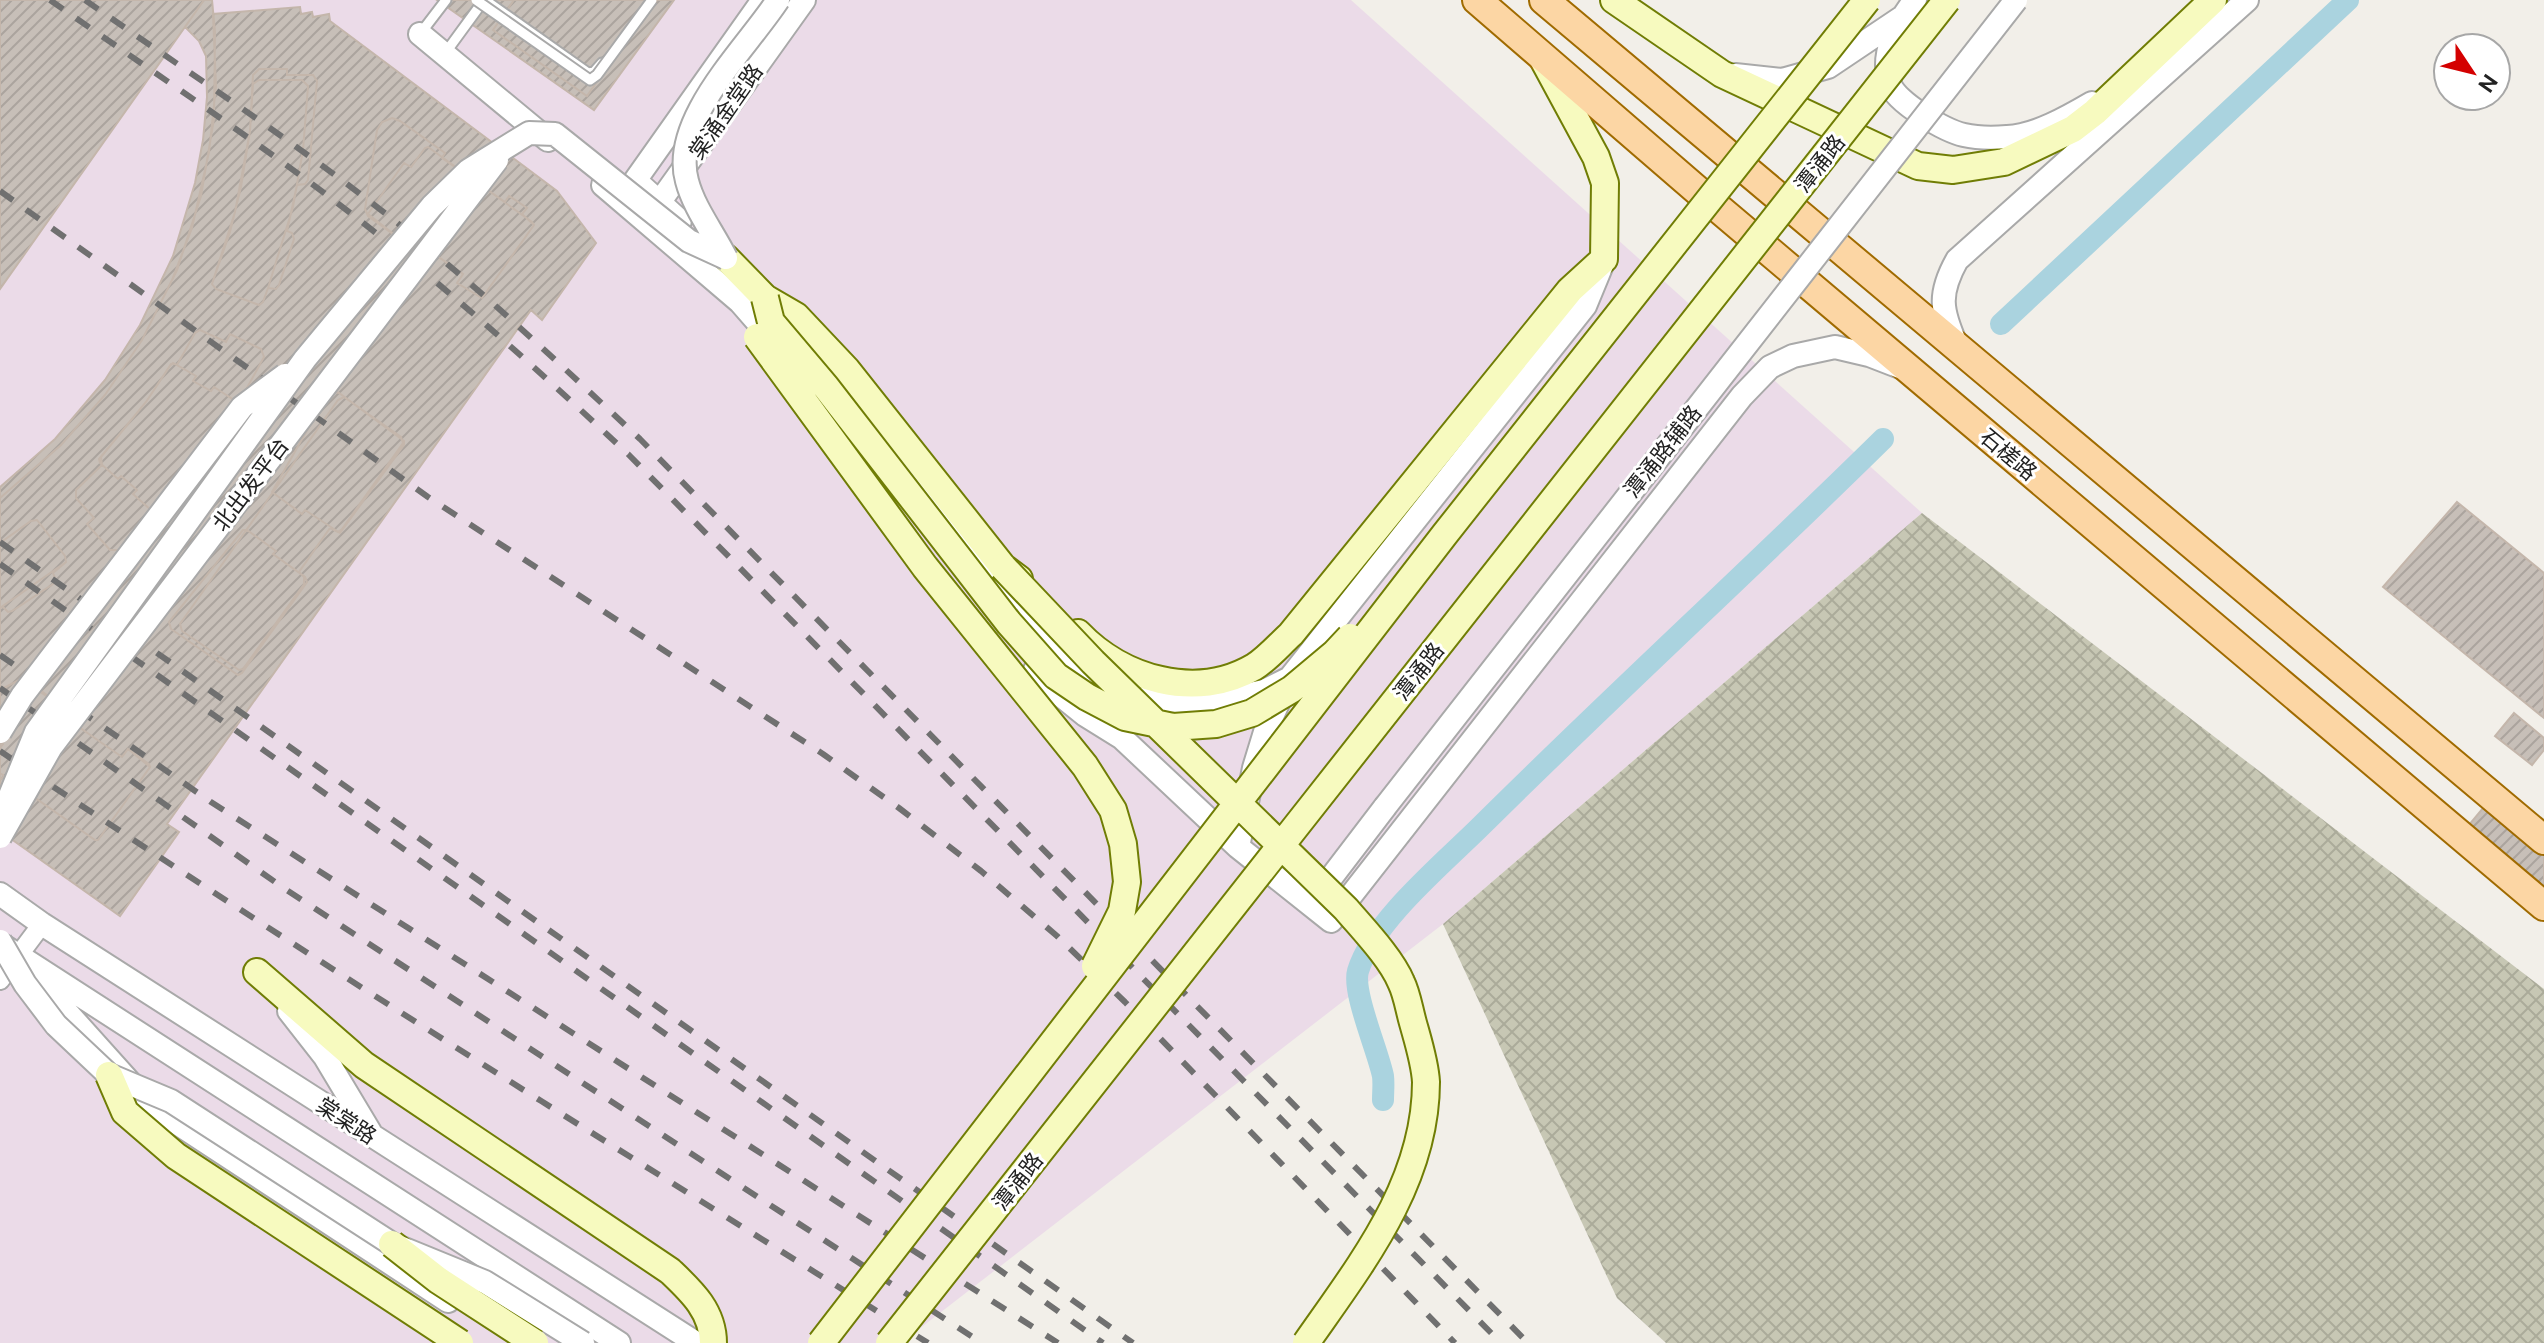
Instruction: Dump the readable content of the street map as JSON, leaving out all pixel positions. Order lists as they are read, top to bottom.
{
  "streets": {
    "main road": ["潭涌路", "石槎路"],
    "street": [
      "棠涌金堂路",
      "潭涌路辅路",
      "北出发平台",
      "棠棠路"
    ]
  },
  "north": "bottom right"
}
